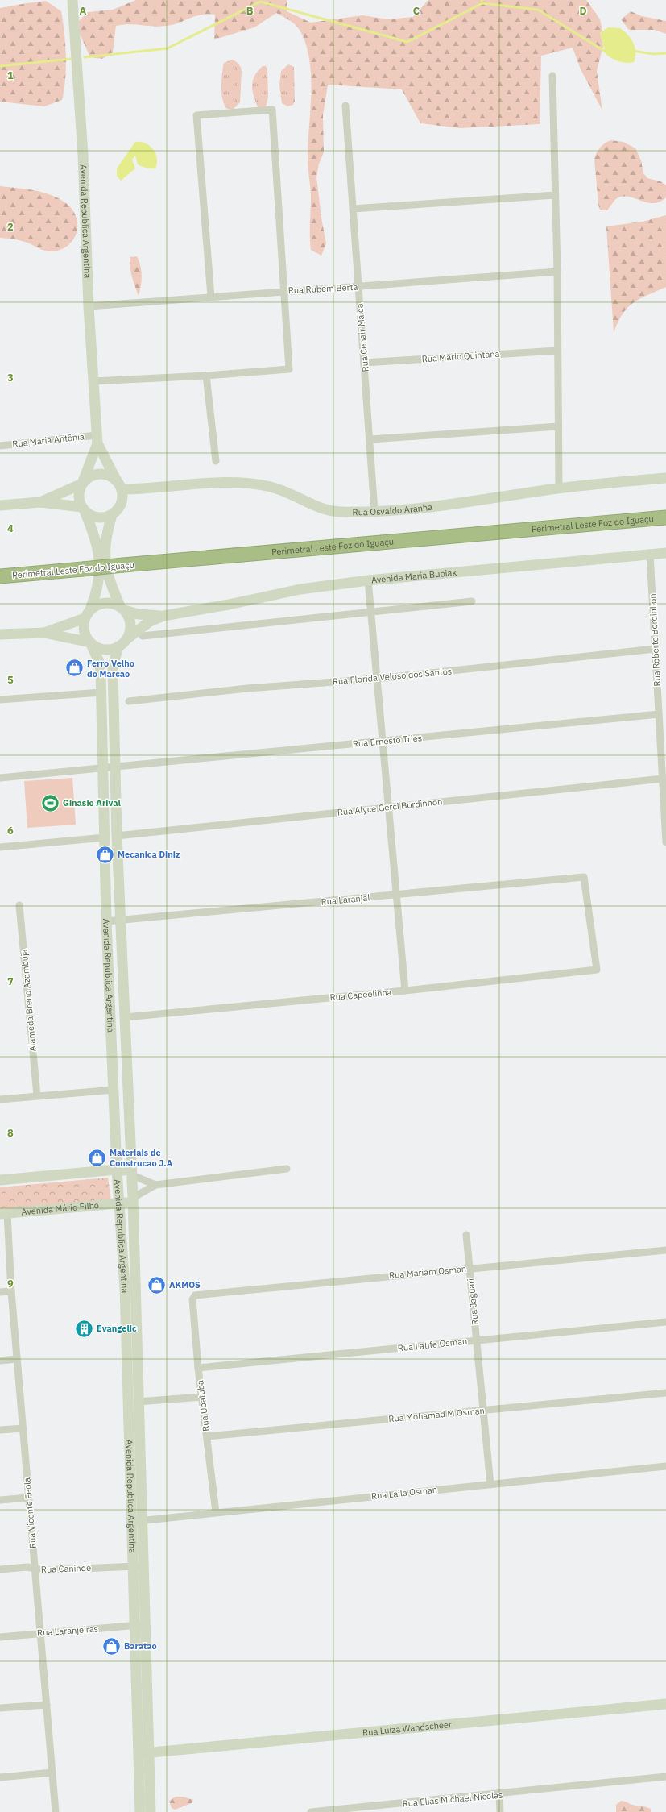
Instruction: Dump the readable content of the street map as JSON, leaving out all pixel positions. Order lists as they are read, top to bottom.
{
  "streets": {
    "highway": ["Perimetral Leste Foz do Iguaçu"],
    "street": [
      "Avenida Republica Argentina",
      "Rua Rubem Berta",
      "Rua Cenair Maica",
      "Rua Mario Quintana",
      "Rua Maria Antônia",
      "Rua Osvaldo Aranha",
      "Avenida Maria Bubiak",
      "Rua Roberto Bordinhon",
      "Rua Florida Veloso dos Santos",
      "Rua Ernesto Tries",
      "Rua Alyce Gerci Bordinhon",
      "Rua Laranjal",
      "Rua Capeelinha",
      "Alameda Breno Azambuja",
      "Avenida Mário Filho",
      "Rua Mariam Osman",
      "Rua Jaguari",
      "Rua Latife Osman",
      "Rua Ubatuba",
      "Rua Mohamad M Osman",
      "Rua Laila Osman",
      "Rua Vicente Feola",
      "Rua Canindé",
      "Rua Laranjeiras",
      "Rua Luiza Wandscheer",
      "Rua Elias Michael Nicolas"
    ]
  },
  "crossings": [
    ["Avenida Republica Argentina", "Rua Rubem Berta"],
    ["Avenida Republica Argentina", "Rua Maria Antônia"],
    ["Avenida Republica Argentina", "Rua Osvaldo Aranha"],
    ["Avenida Republica Argentina", "Avenida Maria Bubiak"],
    ["Avenida Republica Argentina", "Rua Ernesto Tries"],
    ["Avenida Republica Argentina", "Rua Alyce Gerci Bordinhon"],
    ["Avenida Republica Argentina", "Rua Laranjal"],
    ["Avenida Republica Argentina", "Rua Capeelinha"],
    ["Avenida Republica Argentina", "Avenida Mário Filho"],
    ["Avenida Republica Argentina", "Rua Laila Osman"],
    ["Avenida Republica Argentina", "Rua Canindé"],
    ["Avenida Republica Argentina", "Rua Laranjeiras"],
    ["Avenida Republica Argentina", "Rua Luiza Wandscheer"],
    ["Rua Rubem Berta", "Rua Cenair Maica"],
    ["Rua Cenair Maica", "Rua Mario Quintana"],
    ["Rua Cenair Maica", "Rua Osvaldo Aranha"],
    ["Avenida Maria Bubiak", "Rua Roberto Bordinhon"],
    ["Rua Roberto Bordinhon", "Rua Florida Veloso dos Santos"],
    ["Rua Roberto Bordinhon", "Rua Ernesto Tries"],
    ["Rua Roberto Bordinhon", "Rua Alyce Gerci Bordinhon"],
    ["Rua Laranjal", "Rua Capeelinha"],
    ["Avenida Mário Filho", "Rua Vicente Feola"],
    ["Rua Mariam Osman", "Rua Jaguari"],
    ["Rua Mariam Osman", "Rua Ubatuba"],
    ["Rua Jaguari", "Rua Latife Osman"],
    ["Rua Jaguari", "Rua Mohamad M Osman"],
    ["Rua Jaguari", "Rua Laila Osman"],
    ["Rua Latife Osman", "Rua Ubatuba"],
    ["Rua Ubatuba", "Rua Mohamad M Osman"],
    ["Rua Ubatuba", "Rua Laila Osman"],
    ["Rua Vicente Feola", "Rua Canindé"],
    ["Rua Vicente Feola", "Rua Laranjeiras"]
  ],
  "places": {
    "shop": [
      "Ferro Velho do Marcao",
      "Mecanica Diniz",
      "Materiais de Construcao J.A",
      "AKMOS",
      "Baratao"
    ],
    "sports": ["Ginasio Arival"],
    "building": ["Evangelic"]
  },
  "grid": {
    "columns": [
      "A",
      "B",
      "C",
      "D"
    ],
    "rows": [
      "1",
      "2",
      "3",
      "4",
      "5",
      "6",
      "7",
      "8",
      "9"
    ]
  }
}
